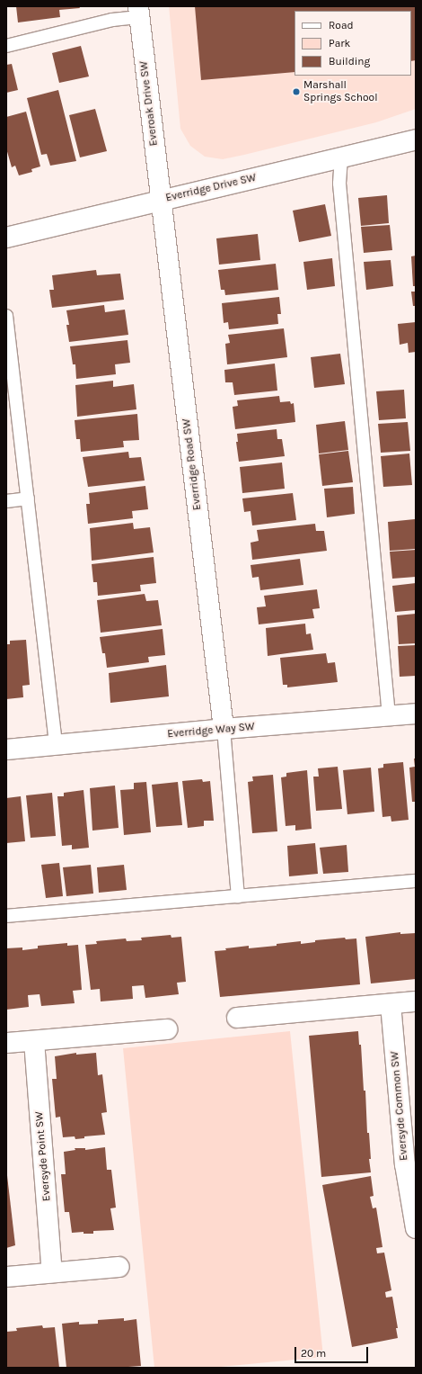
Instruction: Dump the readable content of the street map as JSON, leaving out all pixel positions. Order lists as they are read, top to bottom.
{
  "streets": {
    "street": [
      "Everoak Drive SW",
      "Everridge Drive SW",
      "Everridge Road SW",
      "Everridge Way SW",
      "Eversyde Common SW",
      "Eversyde Point SW"
    ]
  },
  "crossings": [
    ["Everoak Drive SW", "Everridge Drive SW"],
    ["Everoak Drive SW", "Everridge Road SW"],
    ["Everridge Drive SW", "Everridge Road SW"],
    ["Everridge Road SW", "Everridge Way SW"]
  ],
  "places": ["Marshall Springs School"],
  "legend": ["Road", "Park", "Building"],
  "scale_bar": "20 m"
}
